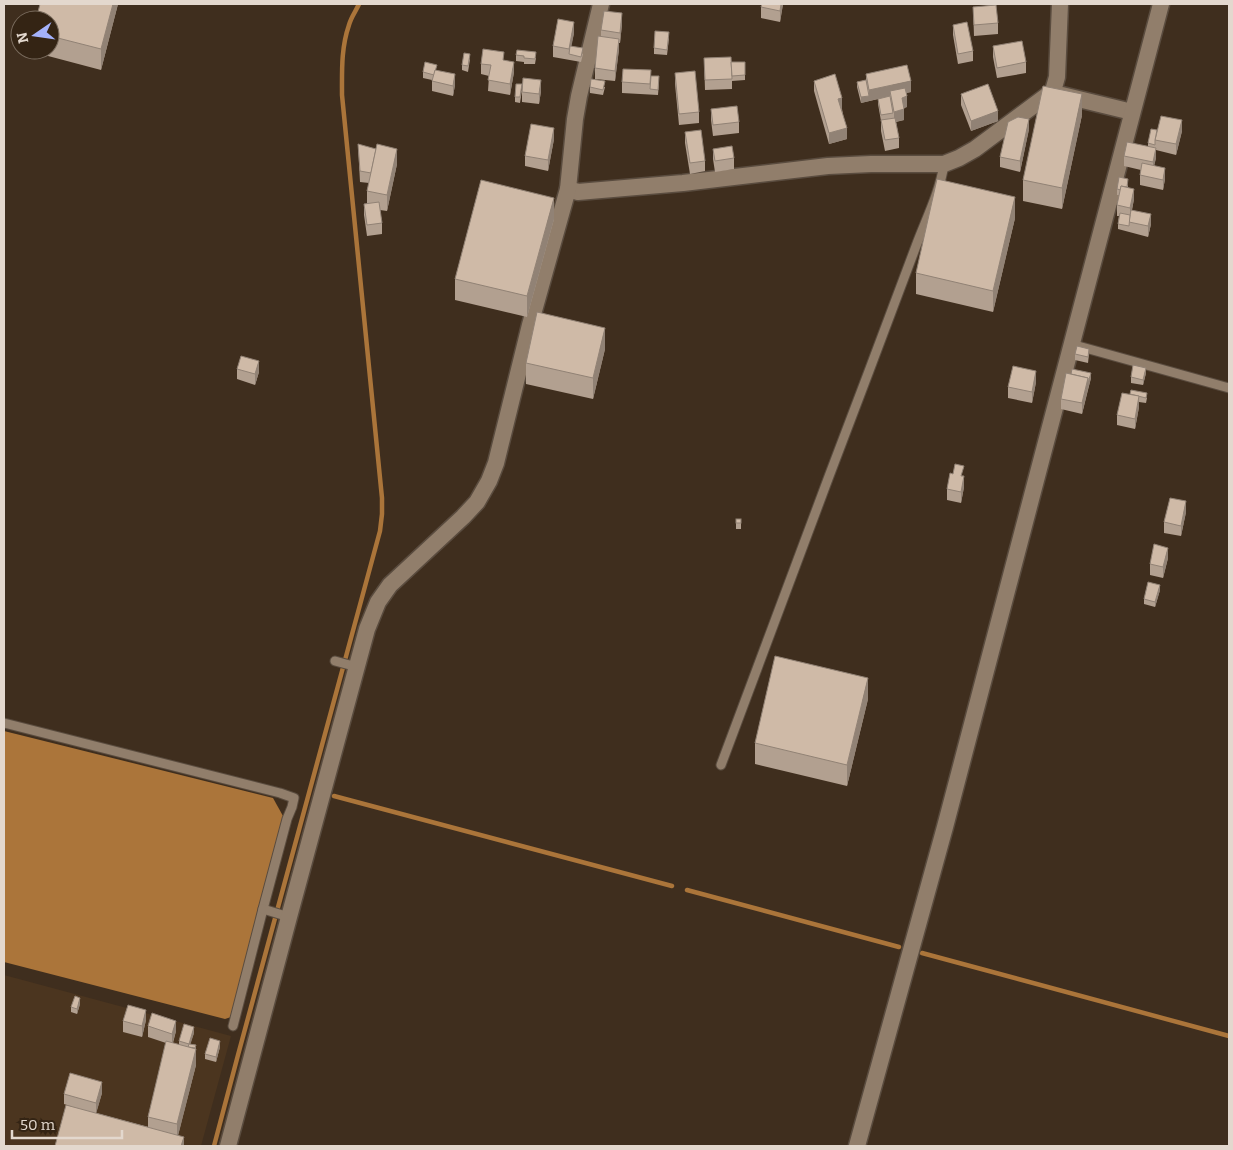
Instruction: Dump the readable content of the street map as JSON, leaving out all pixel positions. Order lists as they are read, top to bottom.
{
  "scale_bar": "50 m",
  "north": "left"
}
